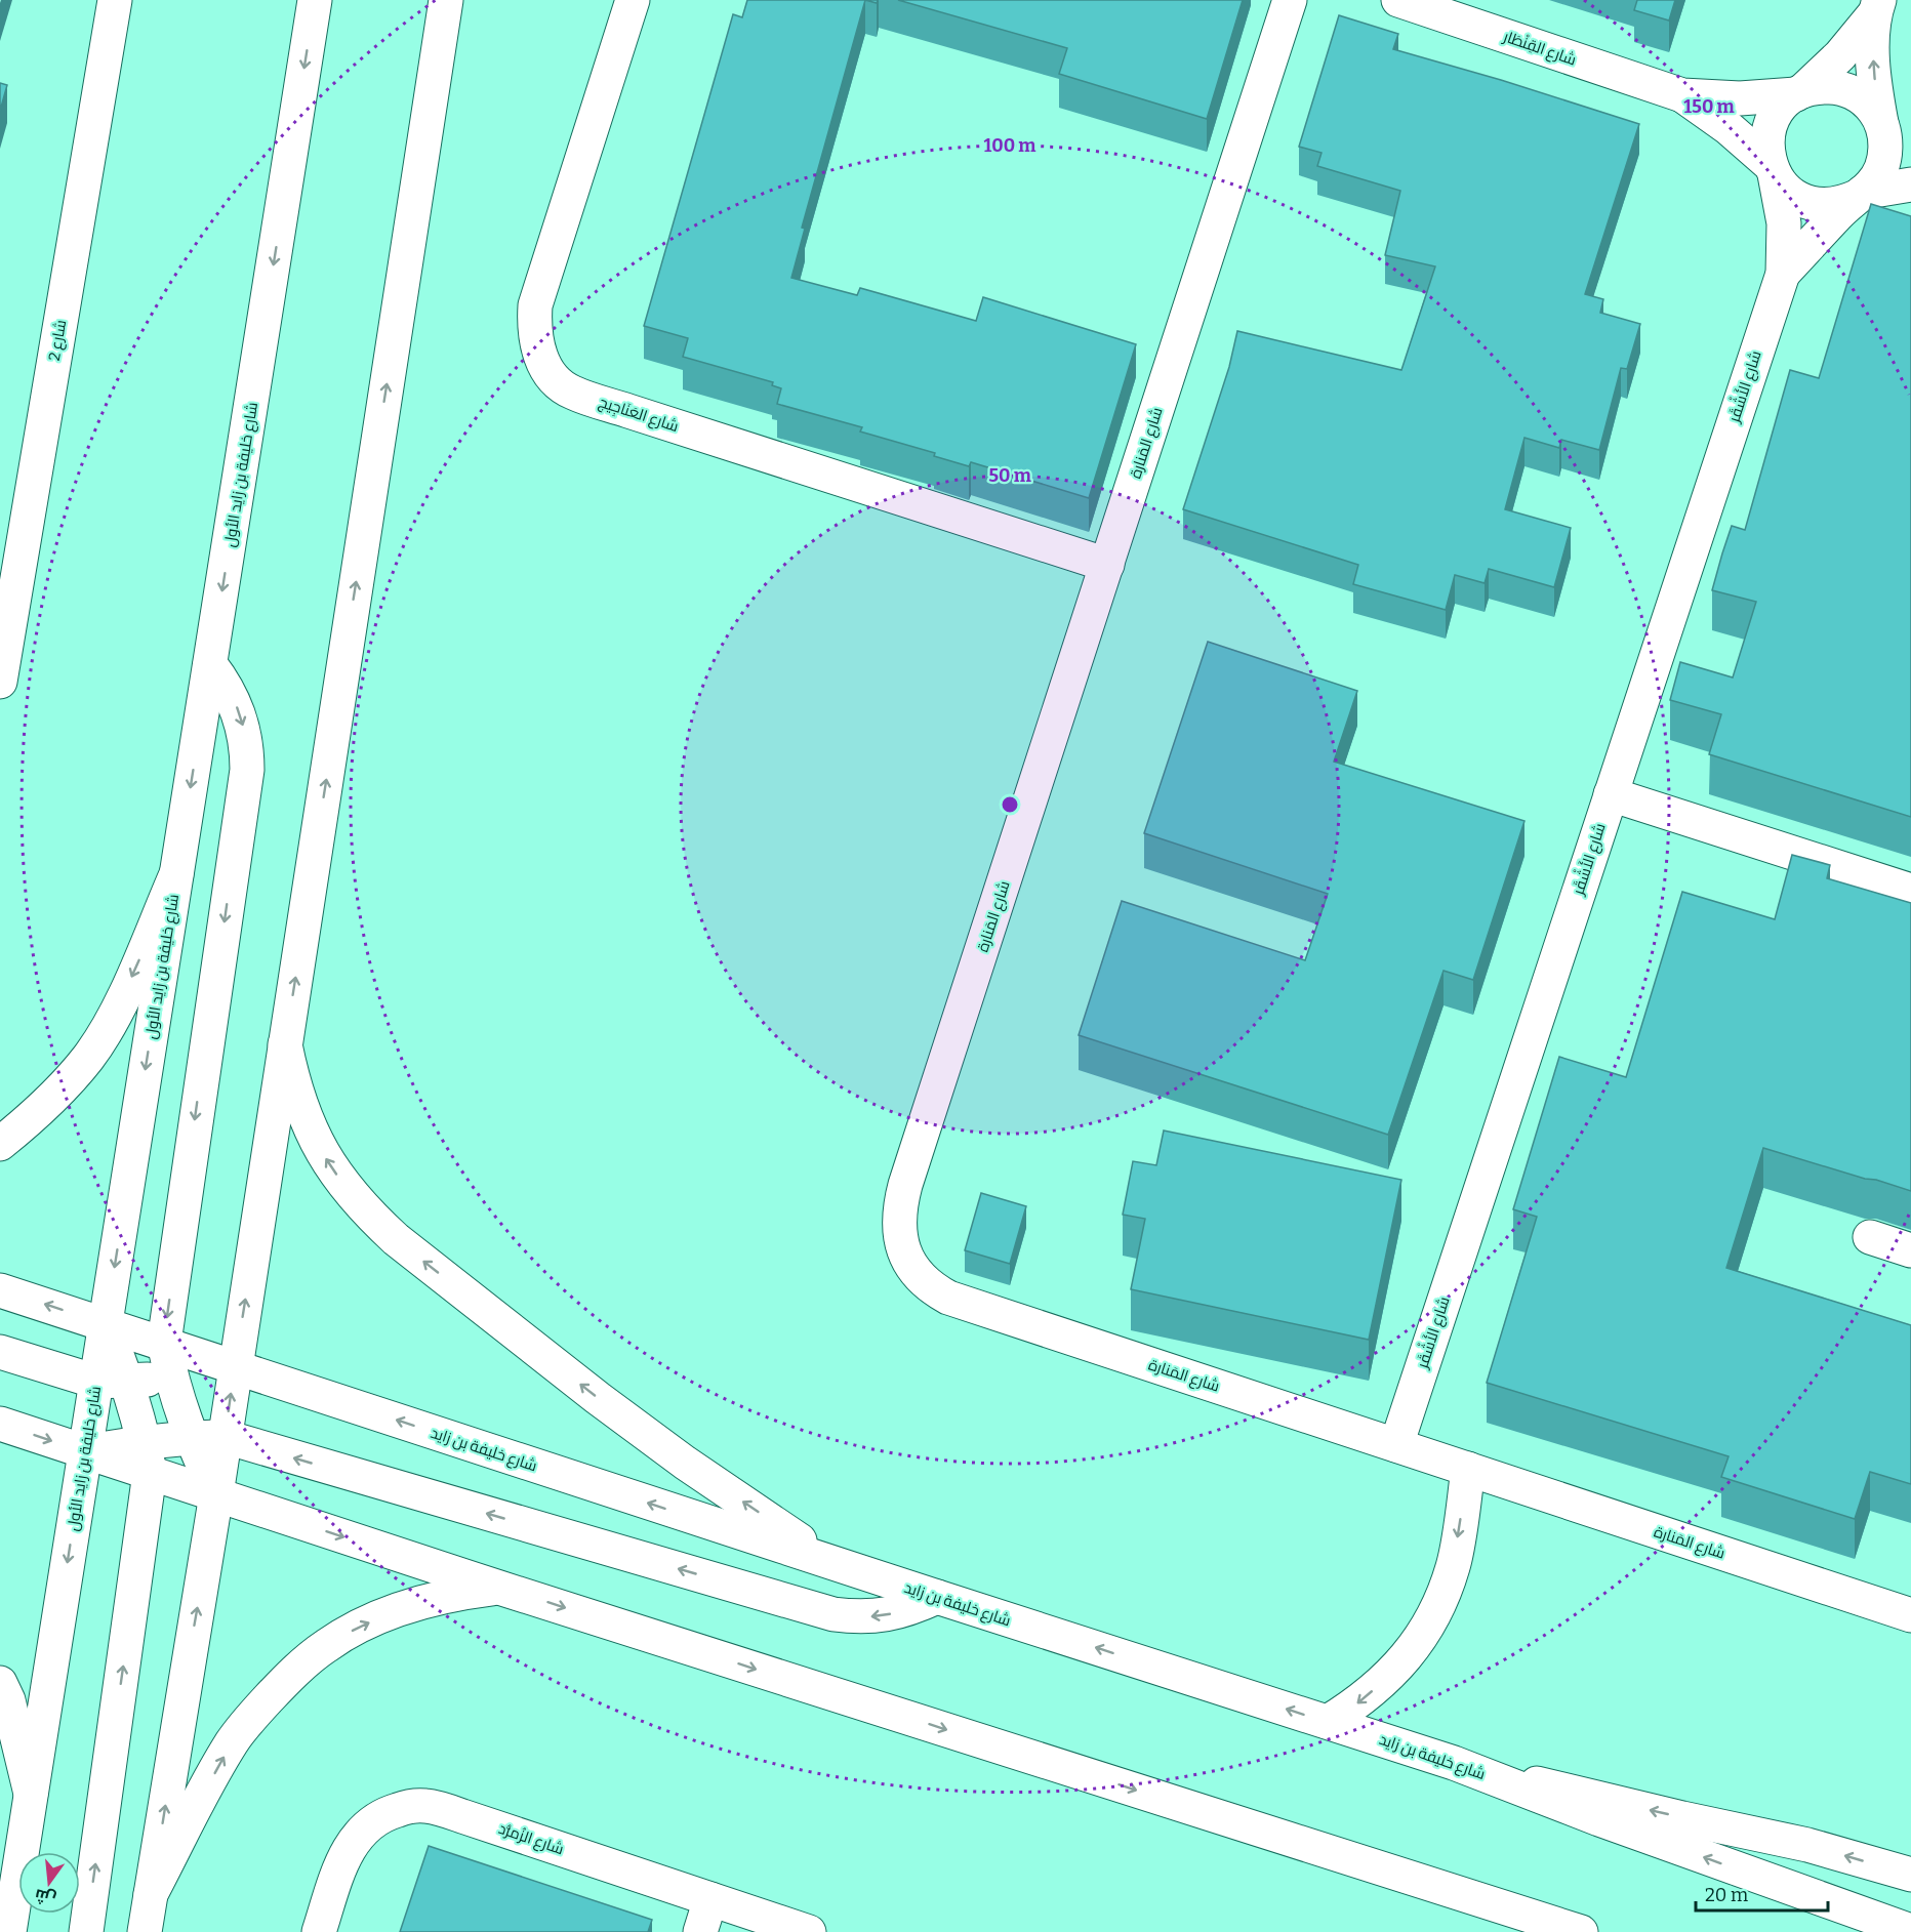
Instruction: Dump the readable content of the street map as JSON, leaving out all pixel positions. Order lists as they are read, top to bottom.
{
  "streets": {
    "main road": [
      "شارع القِنْطَار",
      "شارع 2",
      "شارع الأَشْقَر",
      "شارع العَنَاجِيج",
      "شارع المَنارة",
      "شارع خليفة بن زايد الأول",
      "شارع خليفة بن زايد",
      "شارع الزُمرُّد"
    ]
  },
  "crossings": [
    ["شارع القِنْطَار", "شارع الأَشْقَر"],
    ["شارع الأَشْقَر", "شارع المَنارة"],
    ["شارع العَنَاجِيج", "شارع المَنارة"],
    ["شارع خليفة بن زايد الأول", "شارع خليفة بن زايد"]
  ],
  "scale_bar": "20 m",
  "north": "bottom",
  "rings": ["150 m", "100 m", "50 m"]
}
